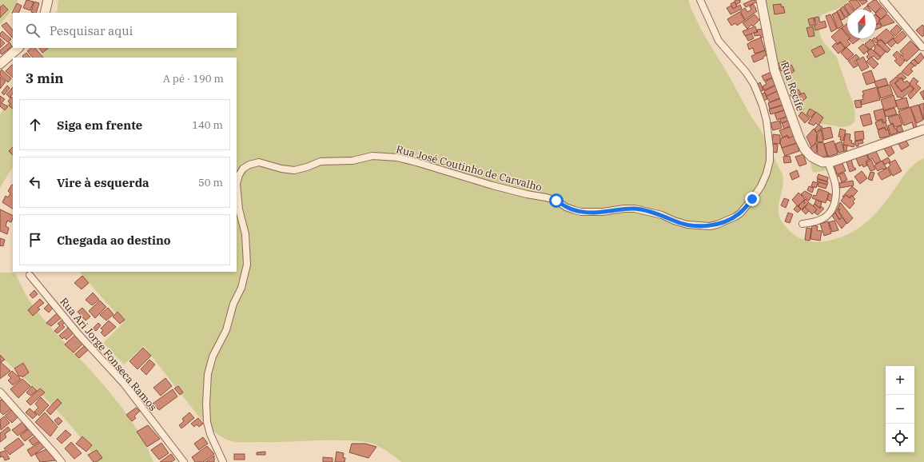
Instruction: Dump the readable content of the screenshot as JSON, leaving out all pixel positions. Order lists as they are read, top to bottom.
{
  "streets": {
    "street": ["Rua Recife", "Rua José Coutinho de Carvalho", "Rua Ari Jorge Fonseca Ramos"]
  },
  "north": "top",
  "page": {
    "search": "Pesquisar aqui",
    "heading": ["3 min", "A pé · 190 m"],
    "list": [
      ["Siga em frente", "140 m"],
      ["Vire à esquerda", "50 m"],
      "Chegada ao destino"
    ],
    "map_buttons": ["+", "−"]
  }
}
